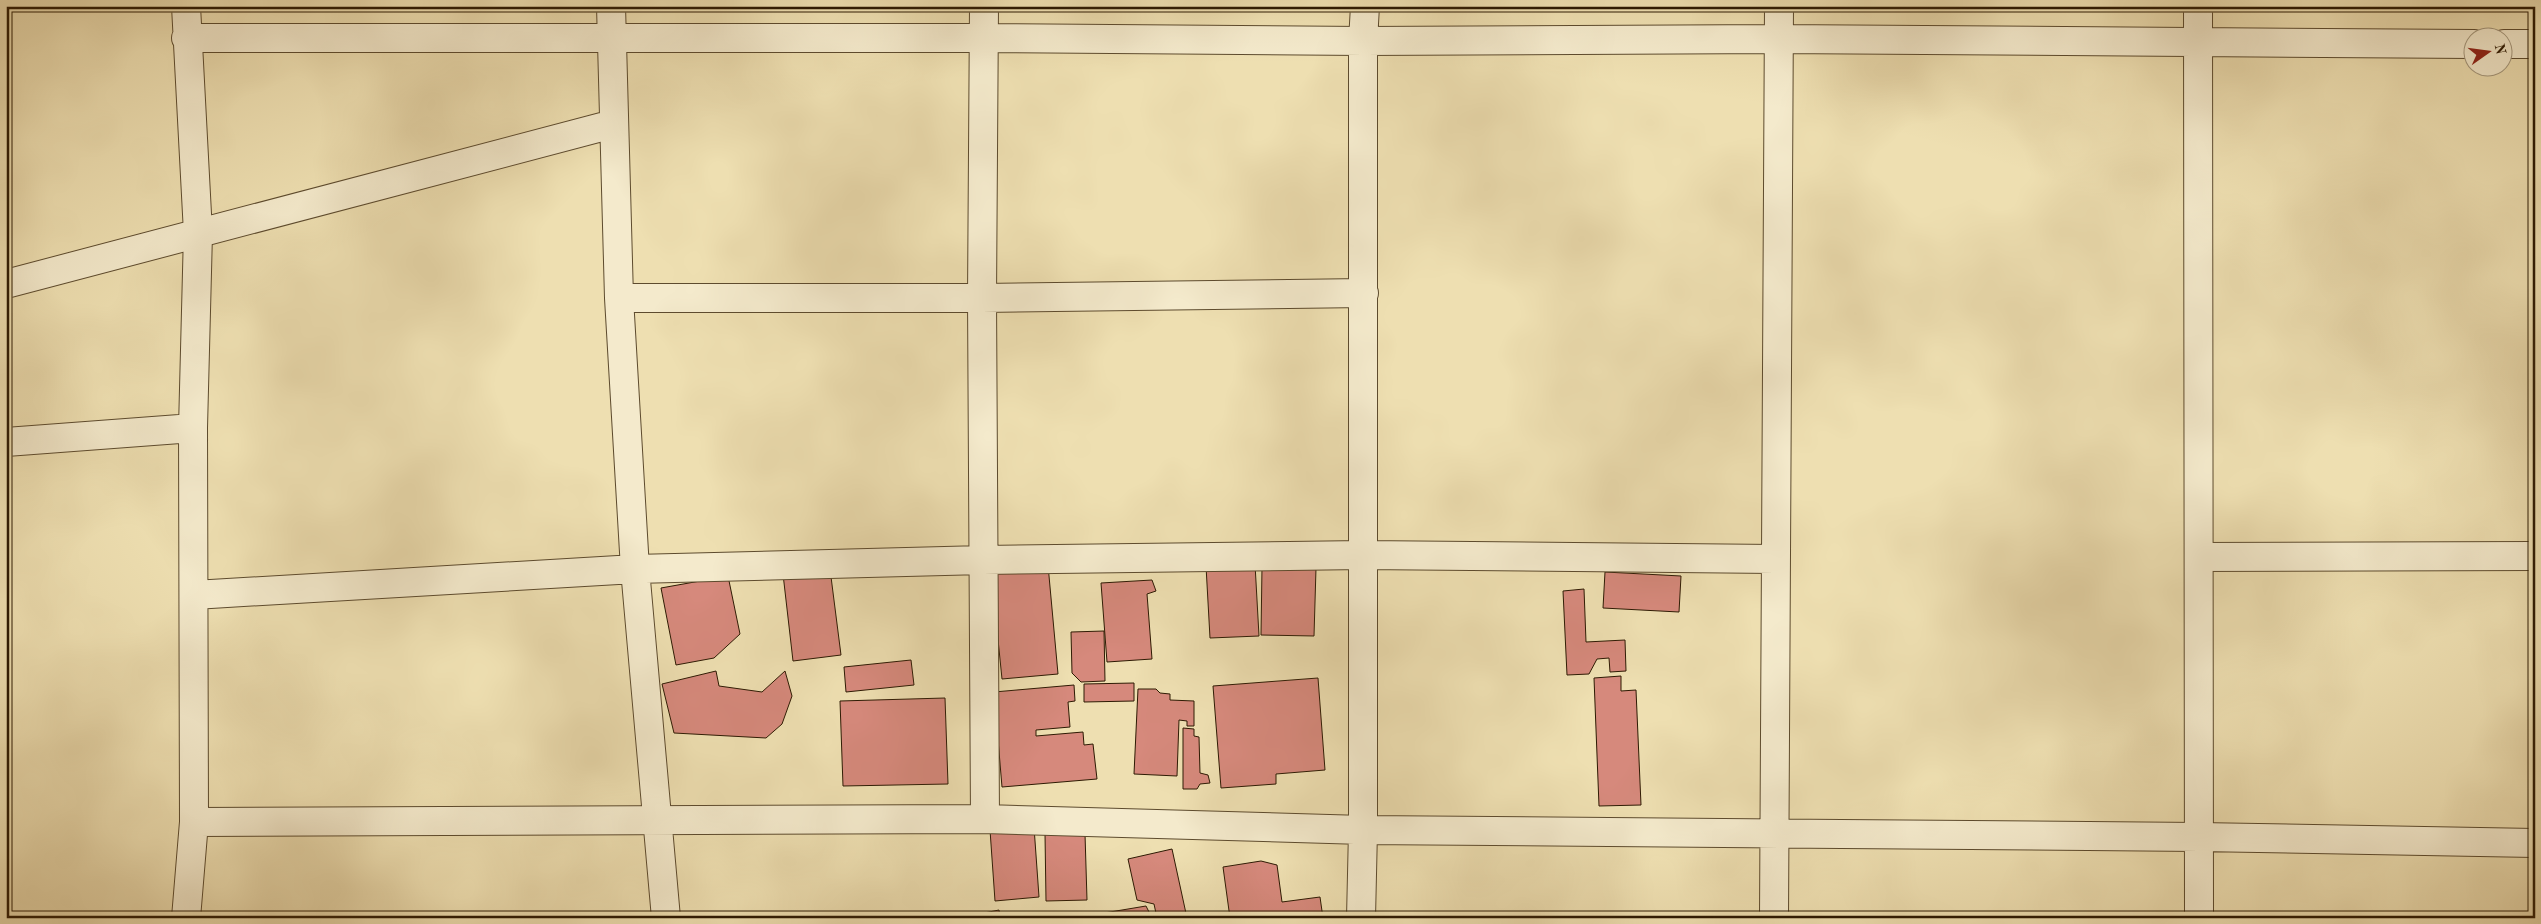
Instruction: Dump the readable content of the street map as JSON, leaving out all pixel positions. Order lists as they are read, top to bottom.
{
  "north": "right"
}
